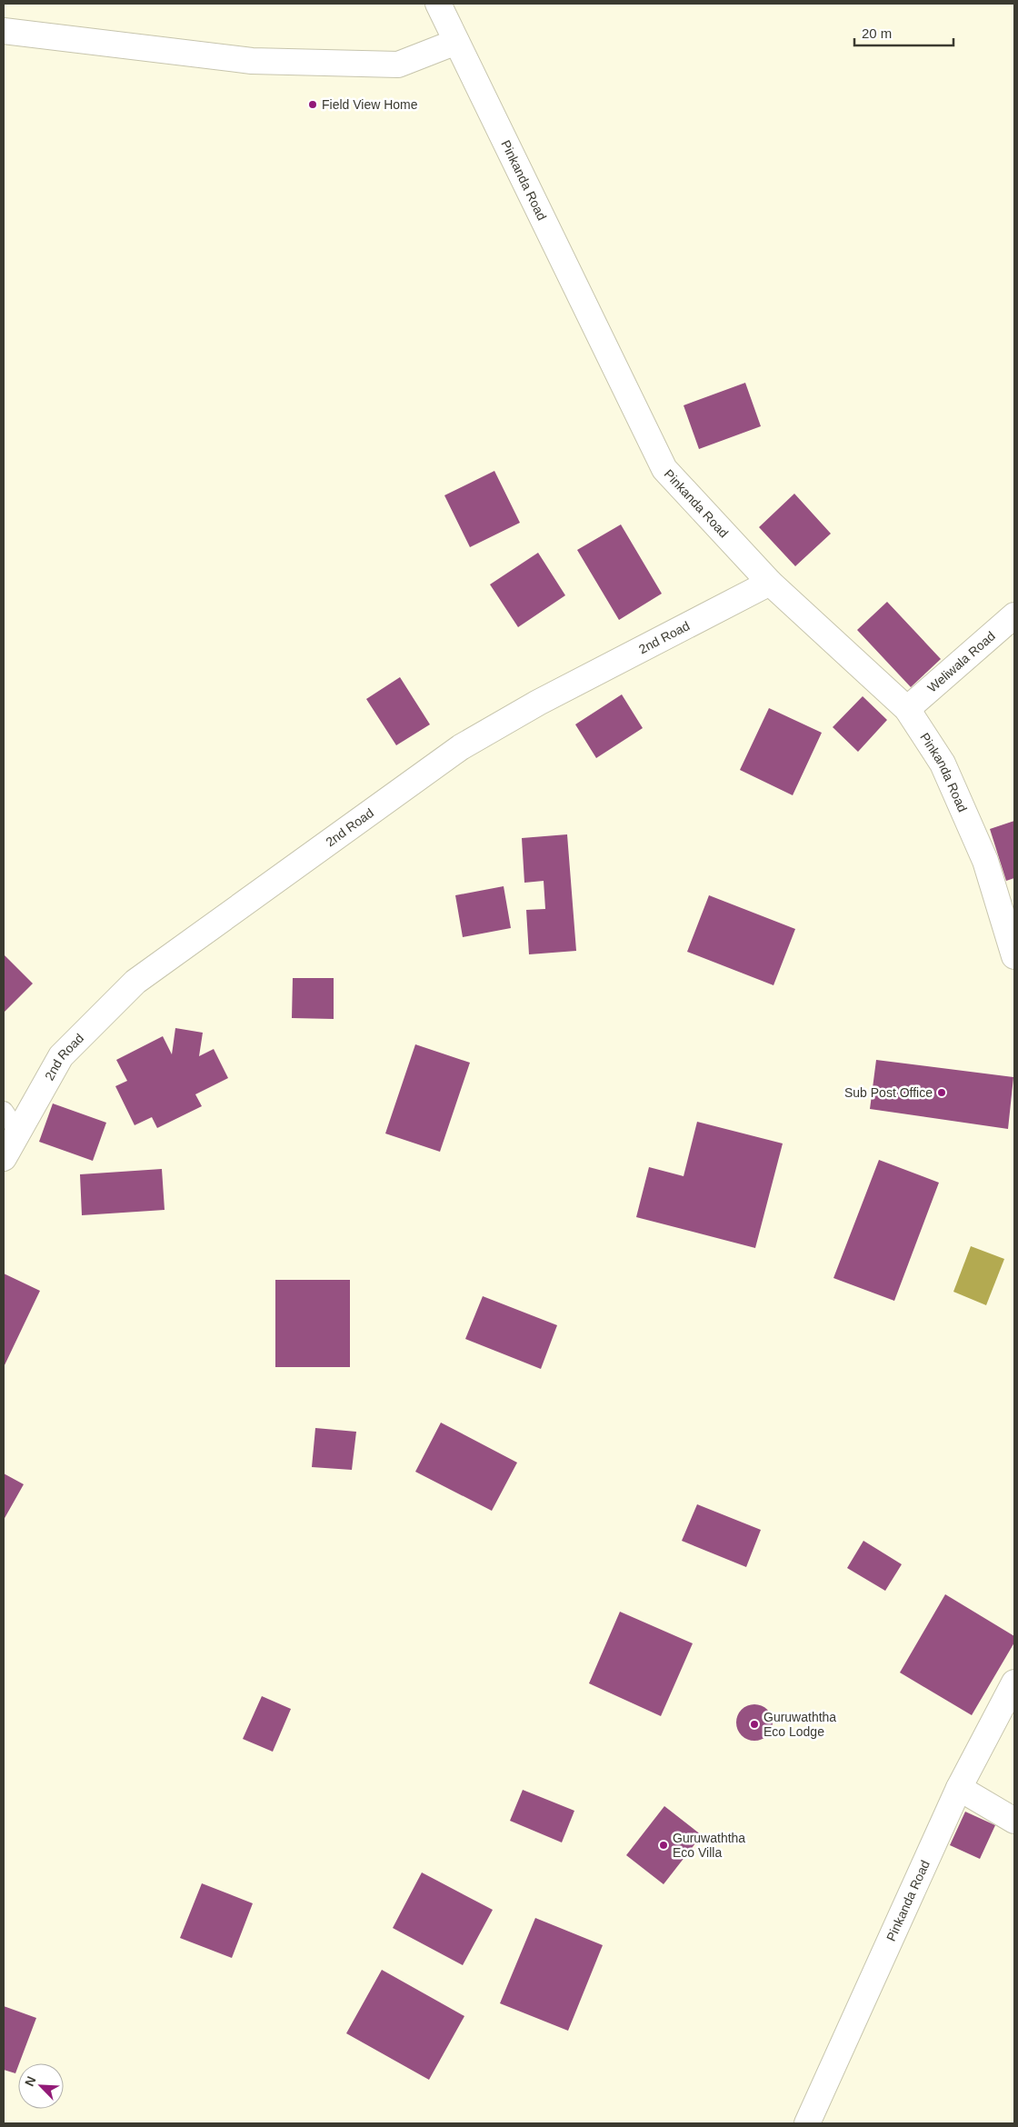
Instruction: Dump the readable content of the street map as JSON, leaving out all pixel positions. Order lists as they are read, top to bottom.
{
  "streets": {
    "street": ["Pinkanda Road", "2nd Road", "Weliwala Road"]
  },
  "crossings": [
    ["Pinkanda Road", "2nd Road"],
    ["Pinkanda Road", "Weliwala Road"]
  ],
  "places": [
    "Field View Home",
    "Sub Post Office",
    "Guruwaththa Eco Lodge",
    "Guruwaththa Eco Villa"
  ],
  "scale_bar": "20 m",
  "north": "top left"
}
